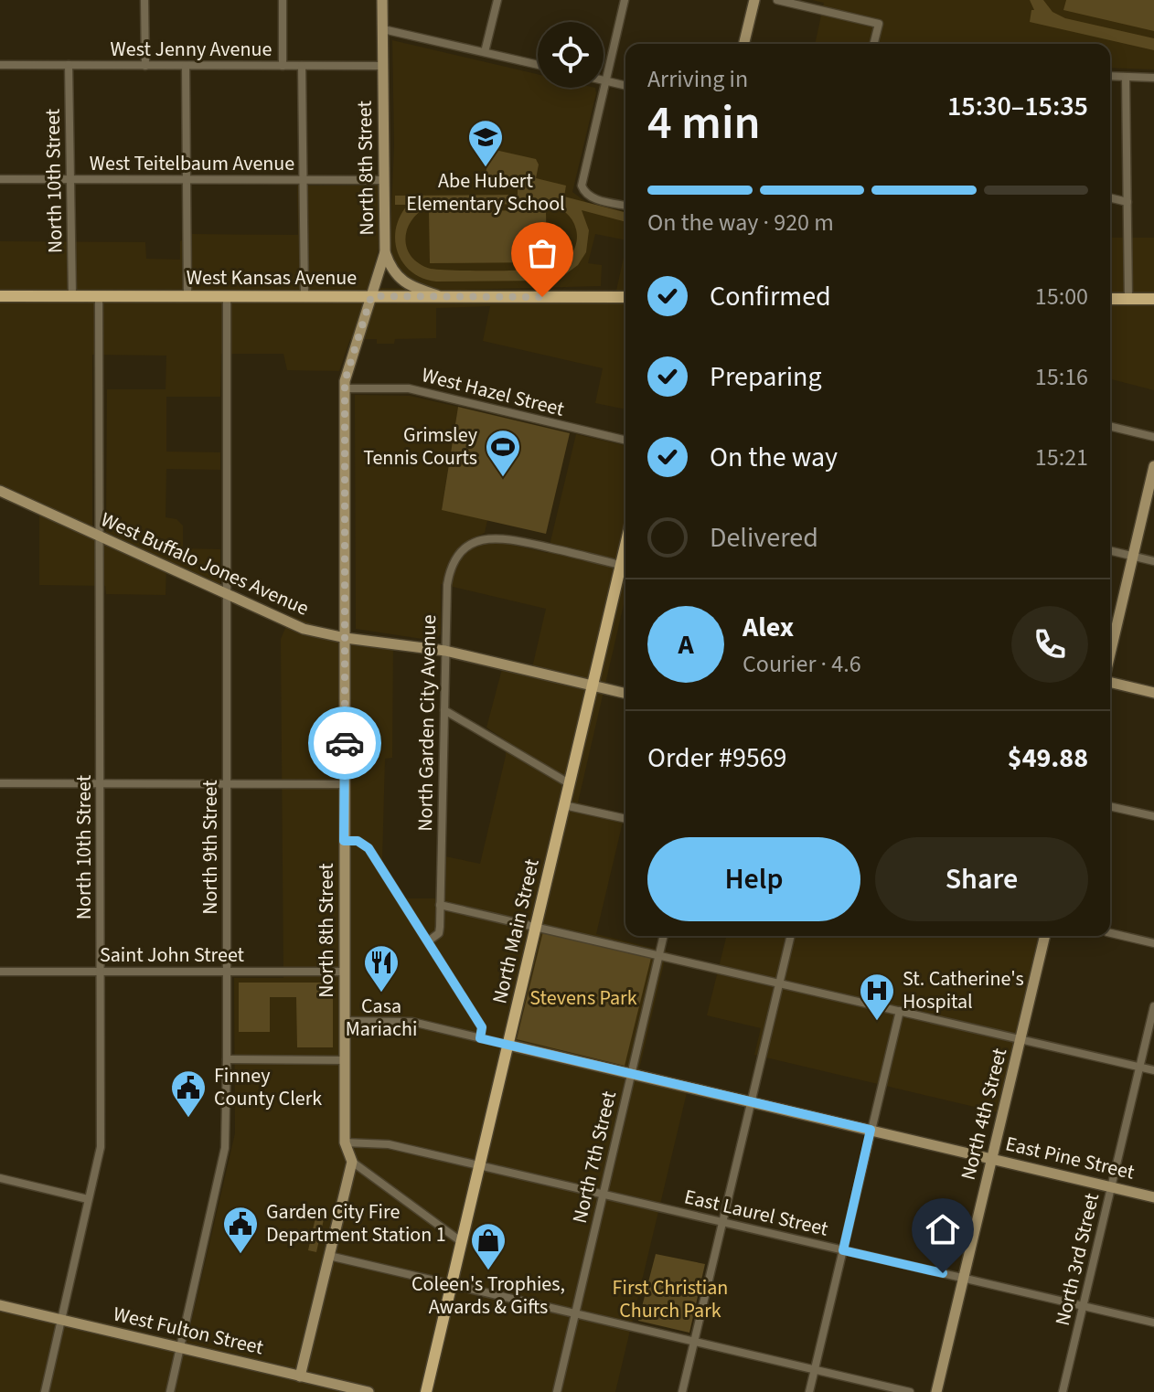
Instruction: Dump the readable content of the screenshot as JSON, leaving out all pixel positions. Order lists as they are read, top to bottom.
{
  "streets": {
    "main road": ["West Kansas Avenue", "North Main Street"],
    "street": [
      "West Jenny Avenue",
      "West Teitelbaum Avenue",
      "North 8th Street",
      "North 10th Street",
      "West Hazel Street",
      "West Buffalo Jones Avenue",
      "North Garden City Avenue",
      "North 9th Street",
      "Saint John Street",
      "North 4th Street",
      "North 7th Street",
      "East Pine Street",
      "East Laurel Street",
      "North 3rd Street",
      "West Fulton Street"
    ]
  },
  "crossings": [
    ["West Jenny Avenue", "North 8th Street"],
    ["West Jenny Avenue", "North 10th Street"],
    ["West Teitelbaum Avenue", "North 8th Street"],
    ["West Teitelbaum Avenue", "North 10th Street"],
    ["North 8th Street", "West Kansas Avenue"],
    ["North 8th Street", "West Hazel Street"],
    ["North 8th Street", "West Buffalo Jones Avenue"],
    ["North 8th Street", "Saint John Street"],
    ["North 8th Street", "East Laurel Street"],
    ["North 10th Street", "West Kansas Avenue"],
    ["North 10th Street", "West Buffalo Jones Avenue"],
    ["North 10th Street", "Saint John Street"],
    ["North 10th Street", "West Fulton Street"],
    ["West Kansas Avenue", "North 9th Street"],
    ["West Buffalo Jones Avenue", "North Garden City Avenue"],
    ["West Buffalo Jones Avenue", "North 9th Street"],
    ["West Buffalo Jones Avenue", "North Main Street"],
    ["North Garden City Avenue", "North Main Street"],
    ["North 9th Street", "Saint John Street"],
    ["North 9th Street", "West Fulton Street"],
    ["North Main Street", "East Pine Street"],
    ["North Main Street", "East Laurel Street"],
    ["North 4th Street", "East Pine Street"],
    ["North 4th Street", "East Laurel Street"],
    ["North 7th Street", "East Pine Street"],
    ["North 7th Street", "East Laurel Street"],
    ["East Pine Street", "North 3rd Street"],
    ["East Laurel Street", "North 3rd Street"]
  ],
  "parks": ["Stevens Park", "First Christian Church Park"],
  "places": {
    "school or university": ["Abe Hubert Elementary School"],
    "sports": ["Grimsley Tennis Courts"],
    "restaurant": ["Casa Mariachi"],
    "hospital": ["St. Catherine's Hospital"],
    "public building": ["Finney County Clerk", "Garden City Fire Department Station 1"],
    "shop": ["Coleen's Trophies, Awards & Gifts"]
  },
  "page": {
    "heading": ["4 min", "Arriving in", "15:30–15:35"],
    "panel": [
      "Alex",
      "Courier · 4.6",
      "Order #9569",
      "$49.88"
    ],
    "bar": "On the way · 920 m",
    "list": [
      ["Confirmed", "15:00"],
      ["Preparing", "15:16"],
      ["On the way", "15:21"],
      "Delivered"
    ],
    "round": "A",
    "buttons": ["Help", "Share"]
  }
}
